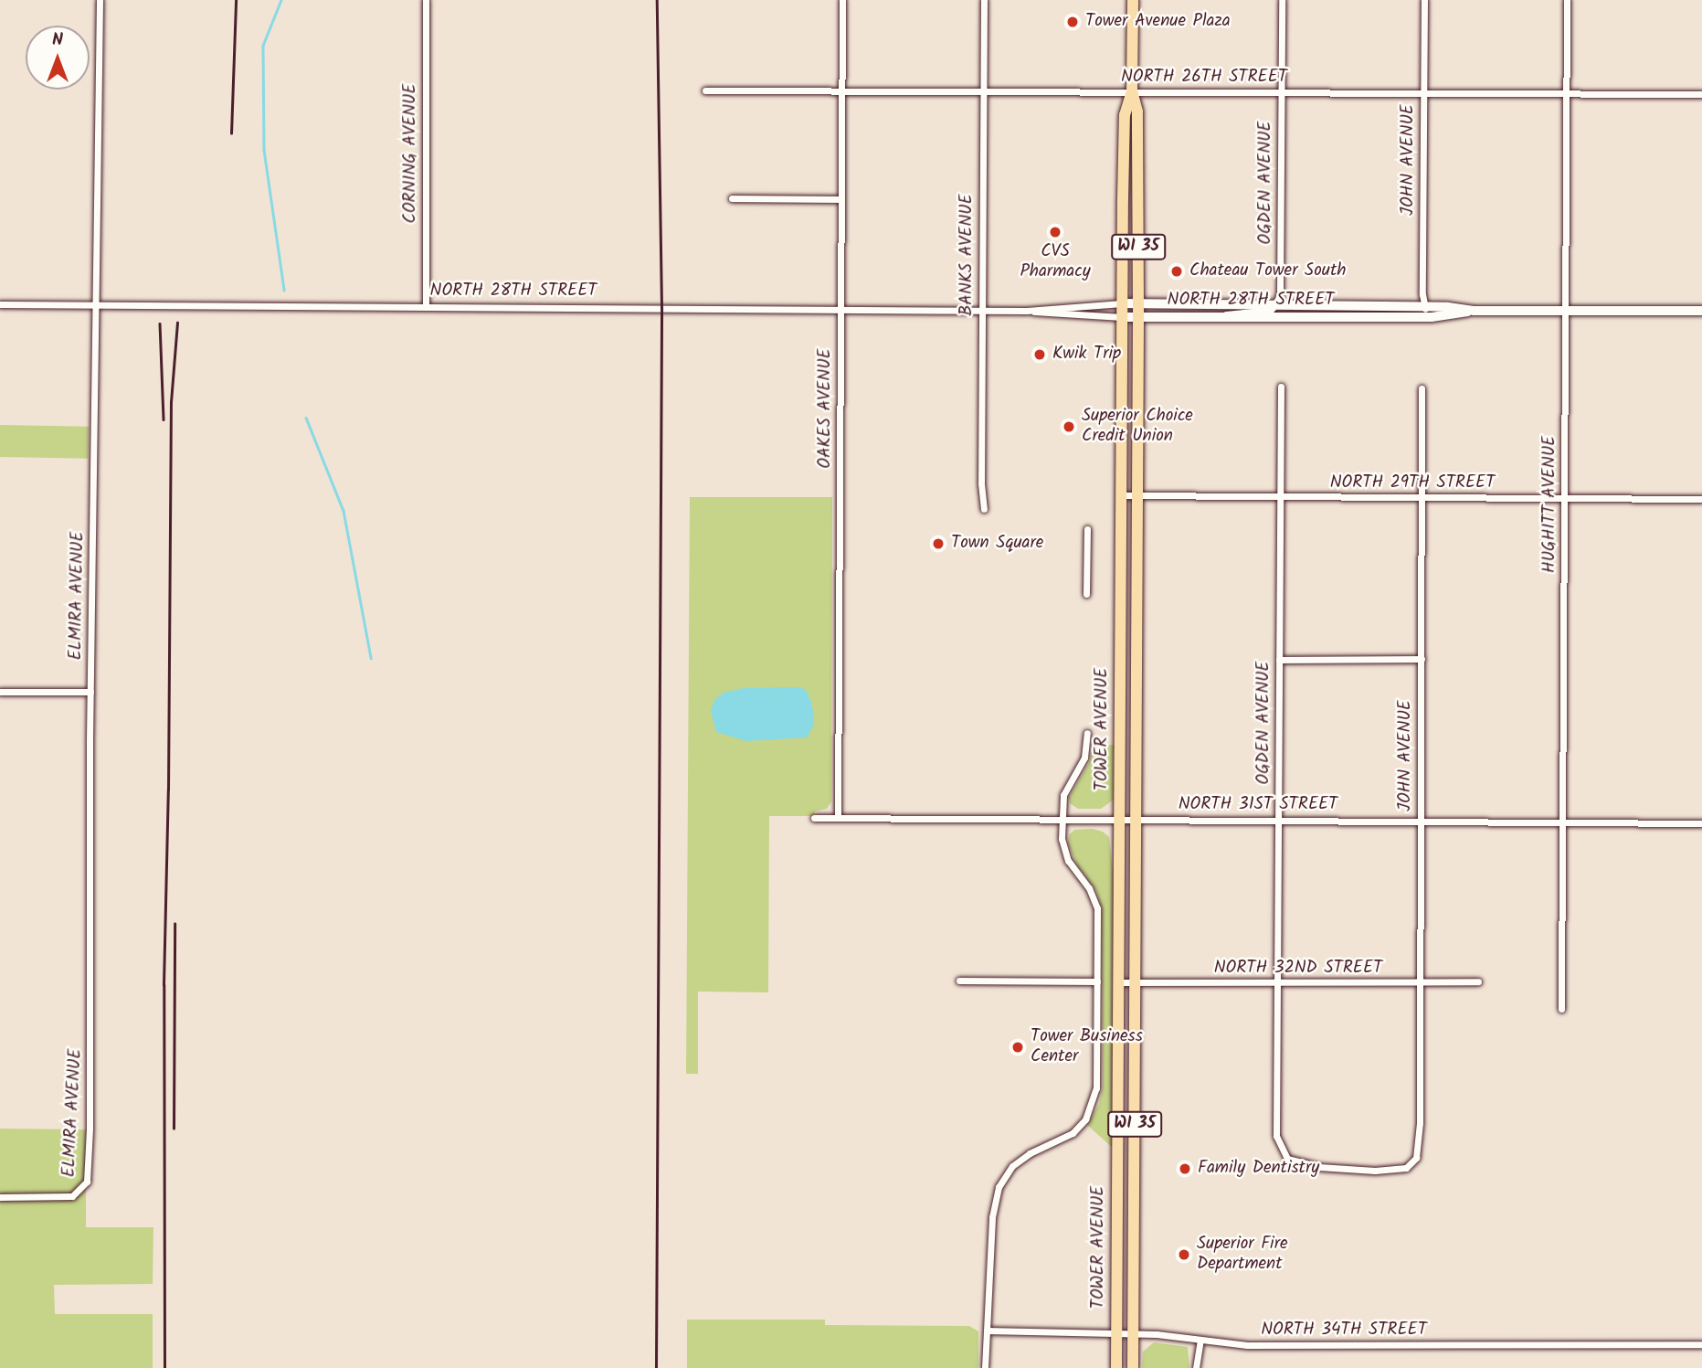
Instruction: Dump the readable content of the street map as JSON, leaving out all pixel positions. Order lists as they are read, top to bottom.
{
  "streets": {
    "main road": ["WI 35", "NORTH 28TH STREET", "TOWER AVENUE"],
    "street": [
      "NORTH 26TH STREET",
      "CORNING AVENUE",
      "JOHN AVENUE",
      "OGDEN AVENUE",
      "BANKS AVENUE",
      "OAKES AVENUE",
      "NORTH 29TH STREET",
      "HUGHITT AVENUE",
      "ELMIRA AVENUE",
      "NORTH 31ST STREET",
      "NORTH 32ND STREET",
      "NORTH 34TH STREET"
    ]
  },
  "crossings": [
    ["NORTH 26TH STREET", "JOHN AVENUE"],
    ["NORTH 26TH STREET", "OGDEN AVENUE"],
    ["NORTH 26TH STREET", "BANKS AVENUE"],
    ["NORTH 26TH STREET", "OAKES AVENUE"],
    ["NORTH 26TH STREET", "HUGHITT AVENUE"],
    ["NORTH 26TH STREET", "TOWER AVENUE"],
    ["CORNING AVENUE", "NORTH 28TH STREET"],
    ["JOHN AVENUE", "OGDEN AVENUE"],
    ["JOHN AVENUE", "NORTH 28TH STREET"],
    ["JOHN AVENUE", "NORTH 29TH STREET"],
    ["JOHN AVENUE", "NORTH 31ST STREET"],
    ["JOHN AVENUE", "NORTH 32ND STREET"],
    ["OGDEN AVENUE", "NORTH 28TH STREET"],
    ["OGDEN AVENUE", "NORTH 29TH STREET"],
    ["OGDEN AVENUE", "NORTH 31ST STREET"],
    ["OGDEN AVENUE", "NORTH 32ND STREET"],
    ["BANKS AVENUE", "NORTH 28TH STREET"],
    ["NORTH 28TH STREET", "OAKES AVENUE"],
    ["NORTH 28TH STREET", "HUGHITT AVENUE"],
    ["NORTH 28TH STREET", "ELMIRA AVENUE"],
    ["NORTH 28TH STREET", "TOWER AVENUE"],
    ["OAKES AVENUE", "NORTH 31ST STREET"],
    ["NORTH 29TH STREET", "HUGHITT AVENUE"],
    ["NORTH 29TH STREET", "TOWER AVENUE"],
    ["HUGHITT AVENUE", "NORTH 31ST STREET"],
    ["TOWER AVENUE", "NORTH 31ST STREET"],
    ["TOWER AVENUE", "NORTH 32ND STREET"],
    ["TOWER AVENUE", "NORTH 34TH STREET"]
  ],
  "places": [
    "Tower Avenue Plaza",
    "CVS Pharmacy",
    "Chateau Tower South",
    "Kwik Trip",
    "Superior Choice Credit Union",
    "Town Square",
    "Tower Business Center",
    "Family Dentistry",
    "Superior Fire Department"
  ],
  "north": "top"
}
